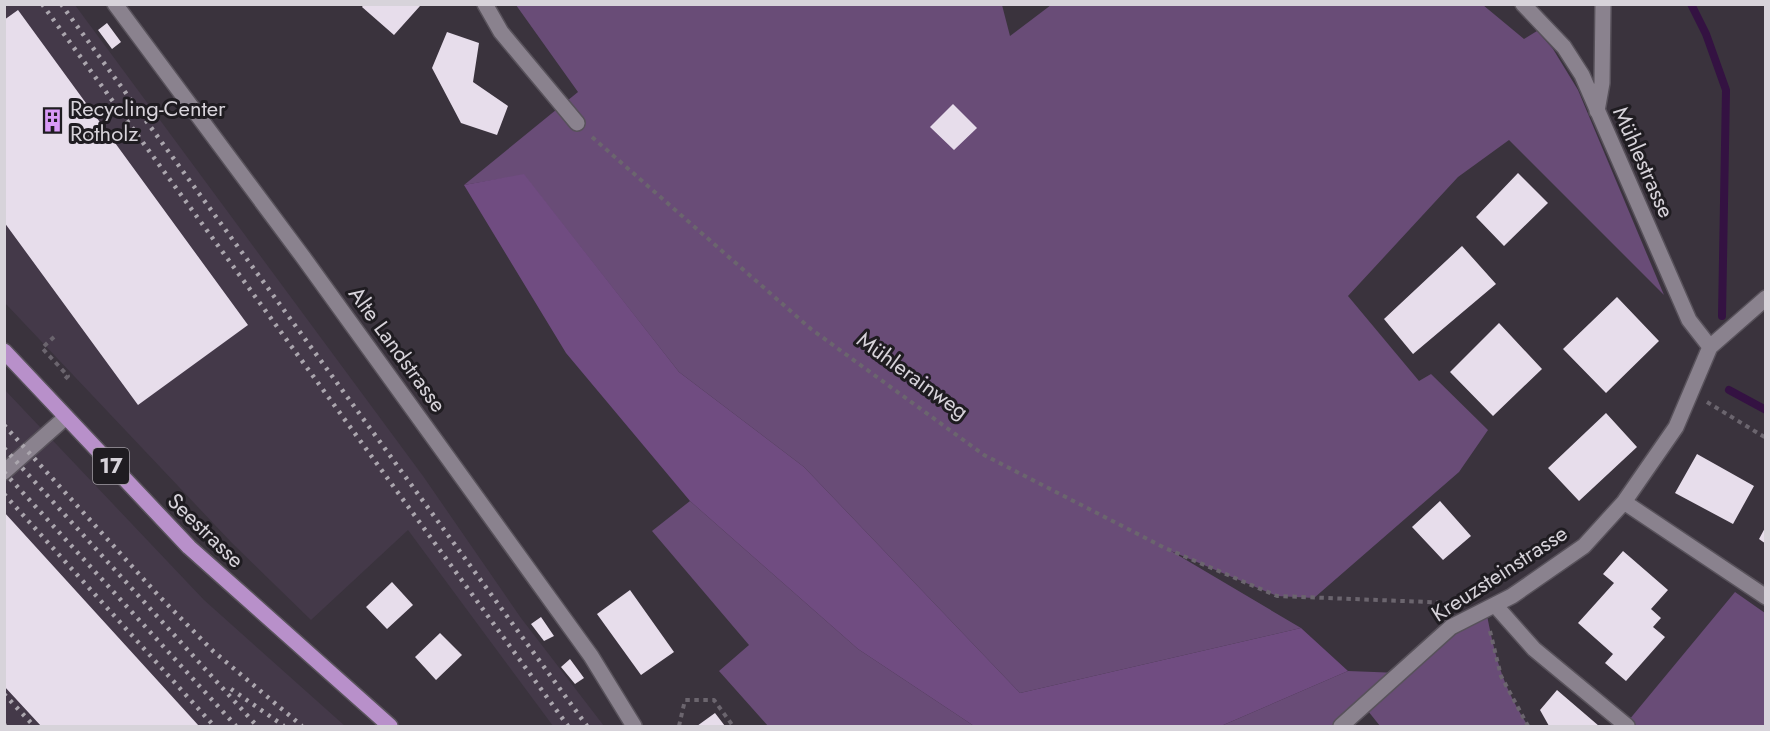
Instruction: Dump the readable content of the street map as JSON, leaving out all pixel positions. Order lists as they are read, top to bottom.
{
  "streets": {
    "main road": ["17", "Seestrasse"],
    "street": ["Mühlestrasse", "Alte Landstrasse", "Kreuzsteinstrasse"],
    "path": ["Mühlerainweg"]
  },
  "crossings": [
    ["Mühlestrasse", "Kreuzsteinstrasse"]
  ],
  "places": {
    "building": ["Recycling-Center Rotholz"]
  }
}
